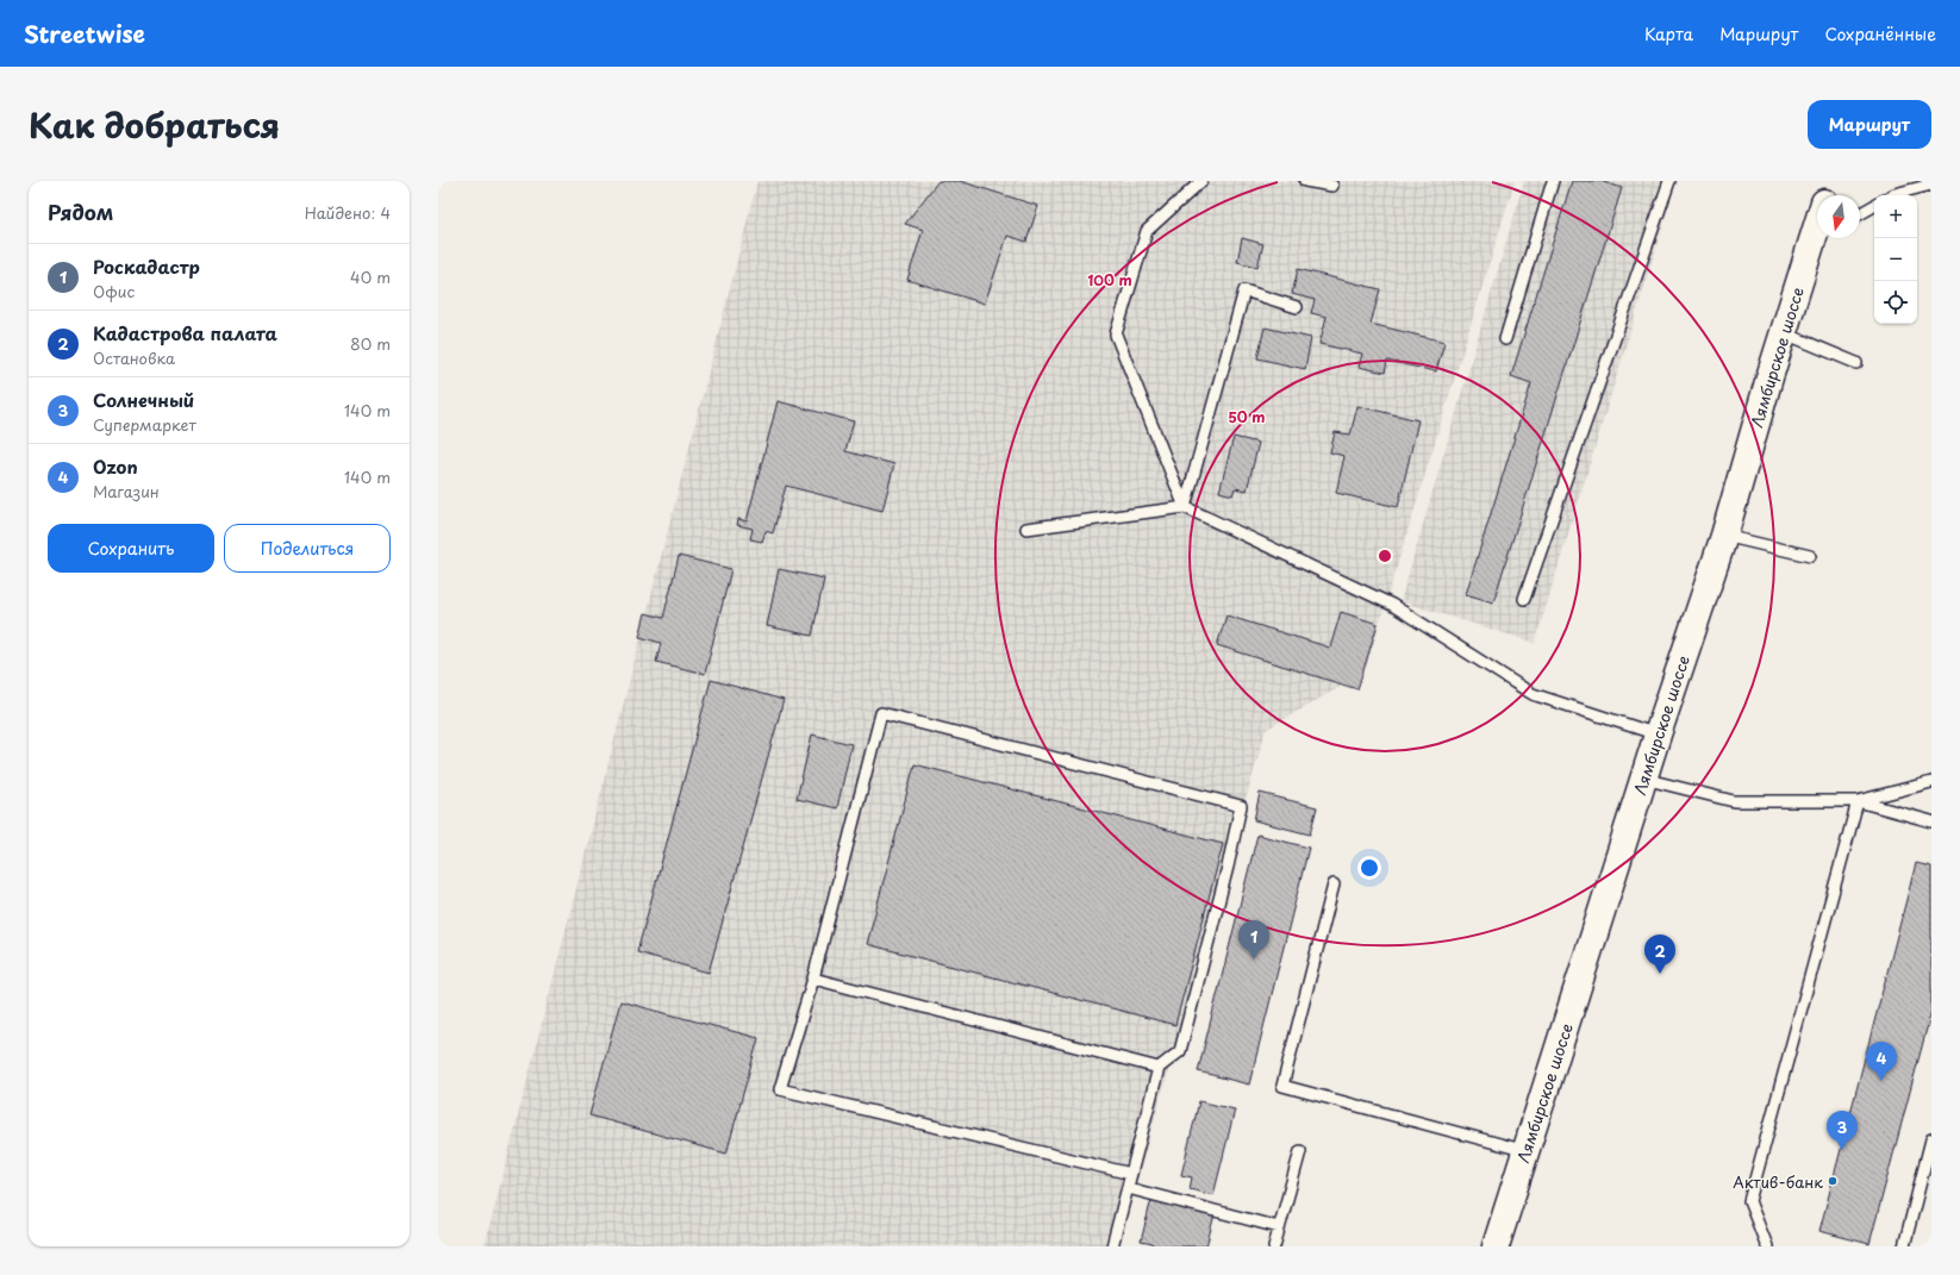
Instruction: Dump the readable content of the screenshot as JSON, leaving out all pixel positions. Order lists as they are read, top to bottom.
{
  "streets": {
    "main road": ["Лямбирское шоссе"]
  },
  "places": ["Актив-банк"],
  "north": "bottom",
  "page": {
    "header": "Streetwise",
    "nav": ["Карта", "Маршрут", "Сохранённые"],
    "title": "Как добраться",
    "buttons": [
      "Маршрут",
      ["Сохранить", "Поделиться"]
    ],
    "heading": ["Рядом", "Найдено: 4"],
    "map_buttons": ["+", "−"],
    "list": [
      {
        "mark": "1",
        "name": "Роскадастр",
        "note": "Офис",
        "value": "40 m"
      },
      {
        "mark": "2",
        "name": "Кадастрова палата",
        "note": "Остановка",
        "value": "80 m"
      },
      {
        "mark": "3",
        "name": "Солнечный",
        "note": "Супермаркет",
        "value": "140 m"
      },
      {
        "mark": "4",
        "name": "Ozon",
        "note": "Магазин",
        "value": "140 m"
      }
    ],
    "pins": [
      "1",
      "2",
      "4",
      "3"
    ]
  },
  "rings": ["100 m", "50 m"]
}
